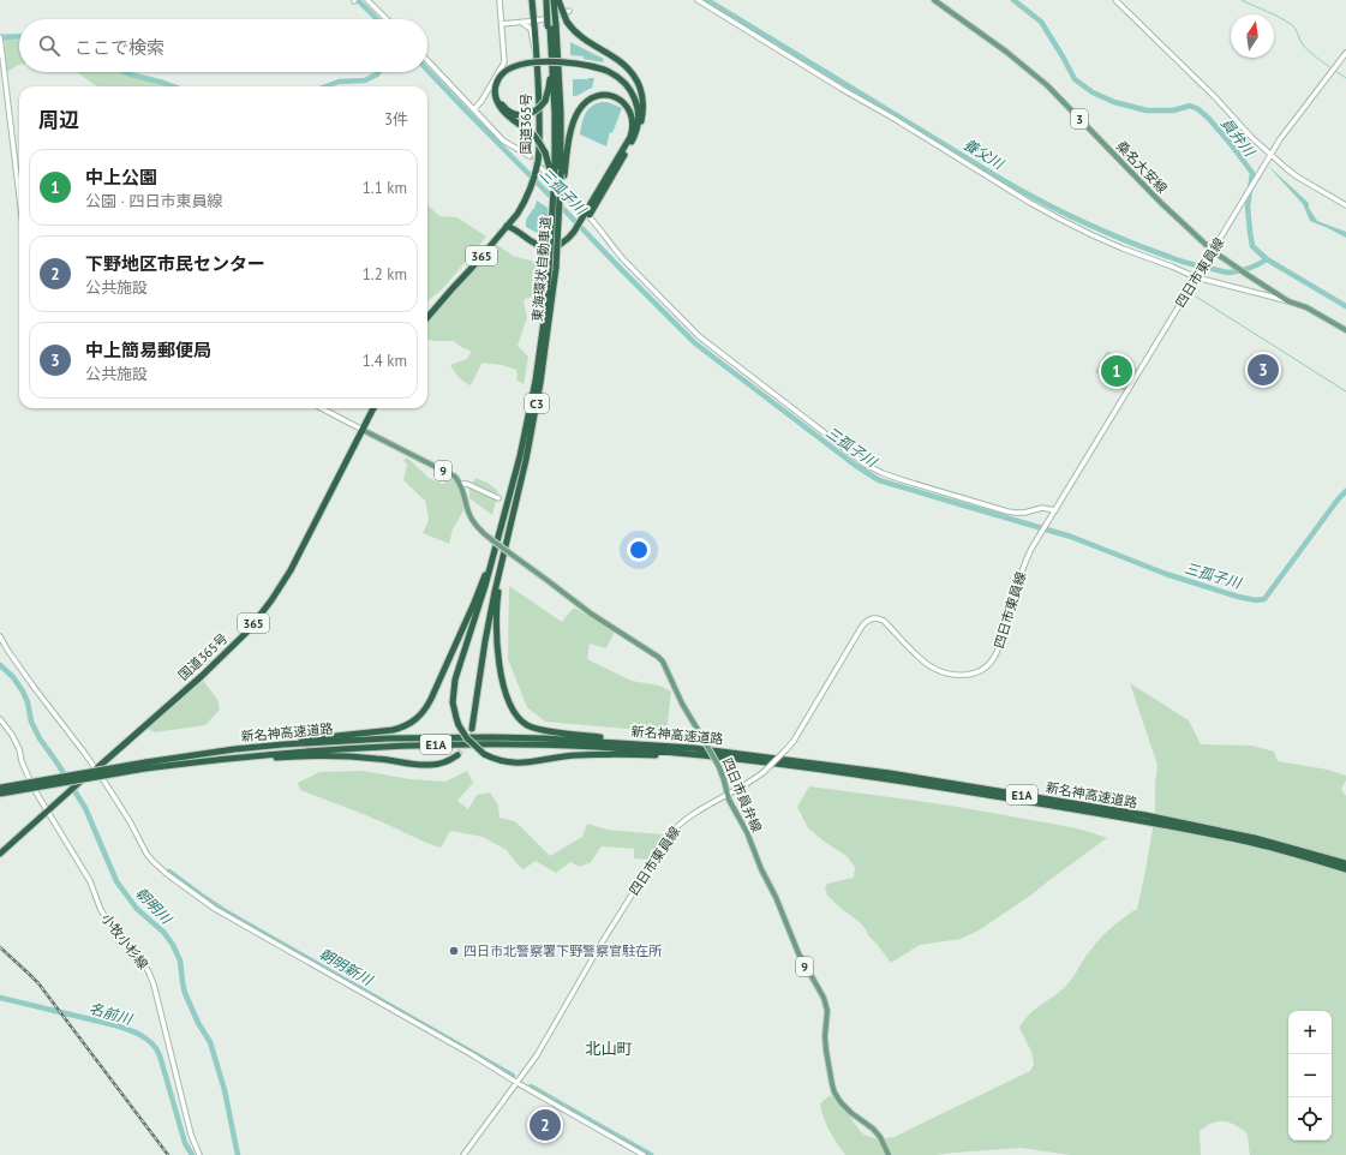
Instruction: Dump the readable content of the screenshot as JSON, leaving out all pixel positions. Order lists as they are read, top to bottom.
{
  "streets": {
    "highway": [
      "国道365号",
      "365",
      "東海環状自動車道",
      "C3",
      "新名神高速道路",
      "E1A"
    ],
    "main road": [
      "3",
      "桑名大安線",
      "9",
      "四日市員弁線"
    ],
    "street": ["四日市東員線", "小牧小杉線"]
  },
  "crossings": [
    ["国道365号", "9"],
    ["国道365号", "小牧小杉線"],
    ["桑名大安線", "四日市東員線"],
    ["四日市東員線", "四日市員弁線"],
    ["9", "四日市員弁線"]
  ],
  "districts": ["北山町"],
  "water": [
    "員弁川",
    "養父川",
    "三孤子川",
    "朝明川",
    "朝明新川",
    "名前川"
  ],
  "places": ["四日市北警察署下野警察官駐在所"],
  "north": "top",
  "page": {
    "search": "ここで検索",
    "heading": ["周辺", "3件"],
    "list": [
      {
        "mark": "1",
        "name": "中上公園",
        "note": "公園 · 四日市東員線",
        "value": "1.1 km"
      },
      {
        "mark": "2",
        "name": "下野地区市民センター",
        "note": "公共施設",
        "value": "1.2 km"
      },
      {
        "mark": "3",
        "name": "中上簡易郵便局",
        "note": "公共施設",
        "value": "1.4 km"
      }
    ],
    "pins": ["3", "1", "2"],
    "map_buttons": ["+", "−"]
  }
}
